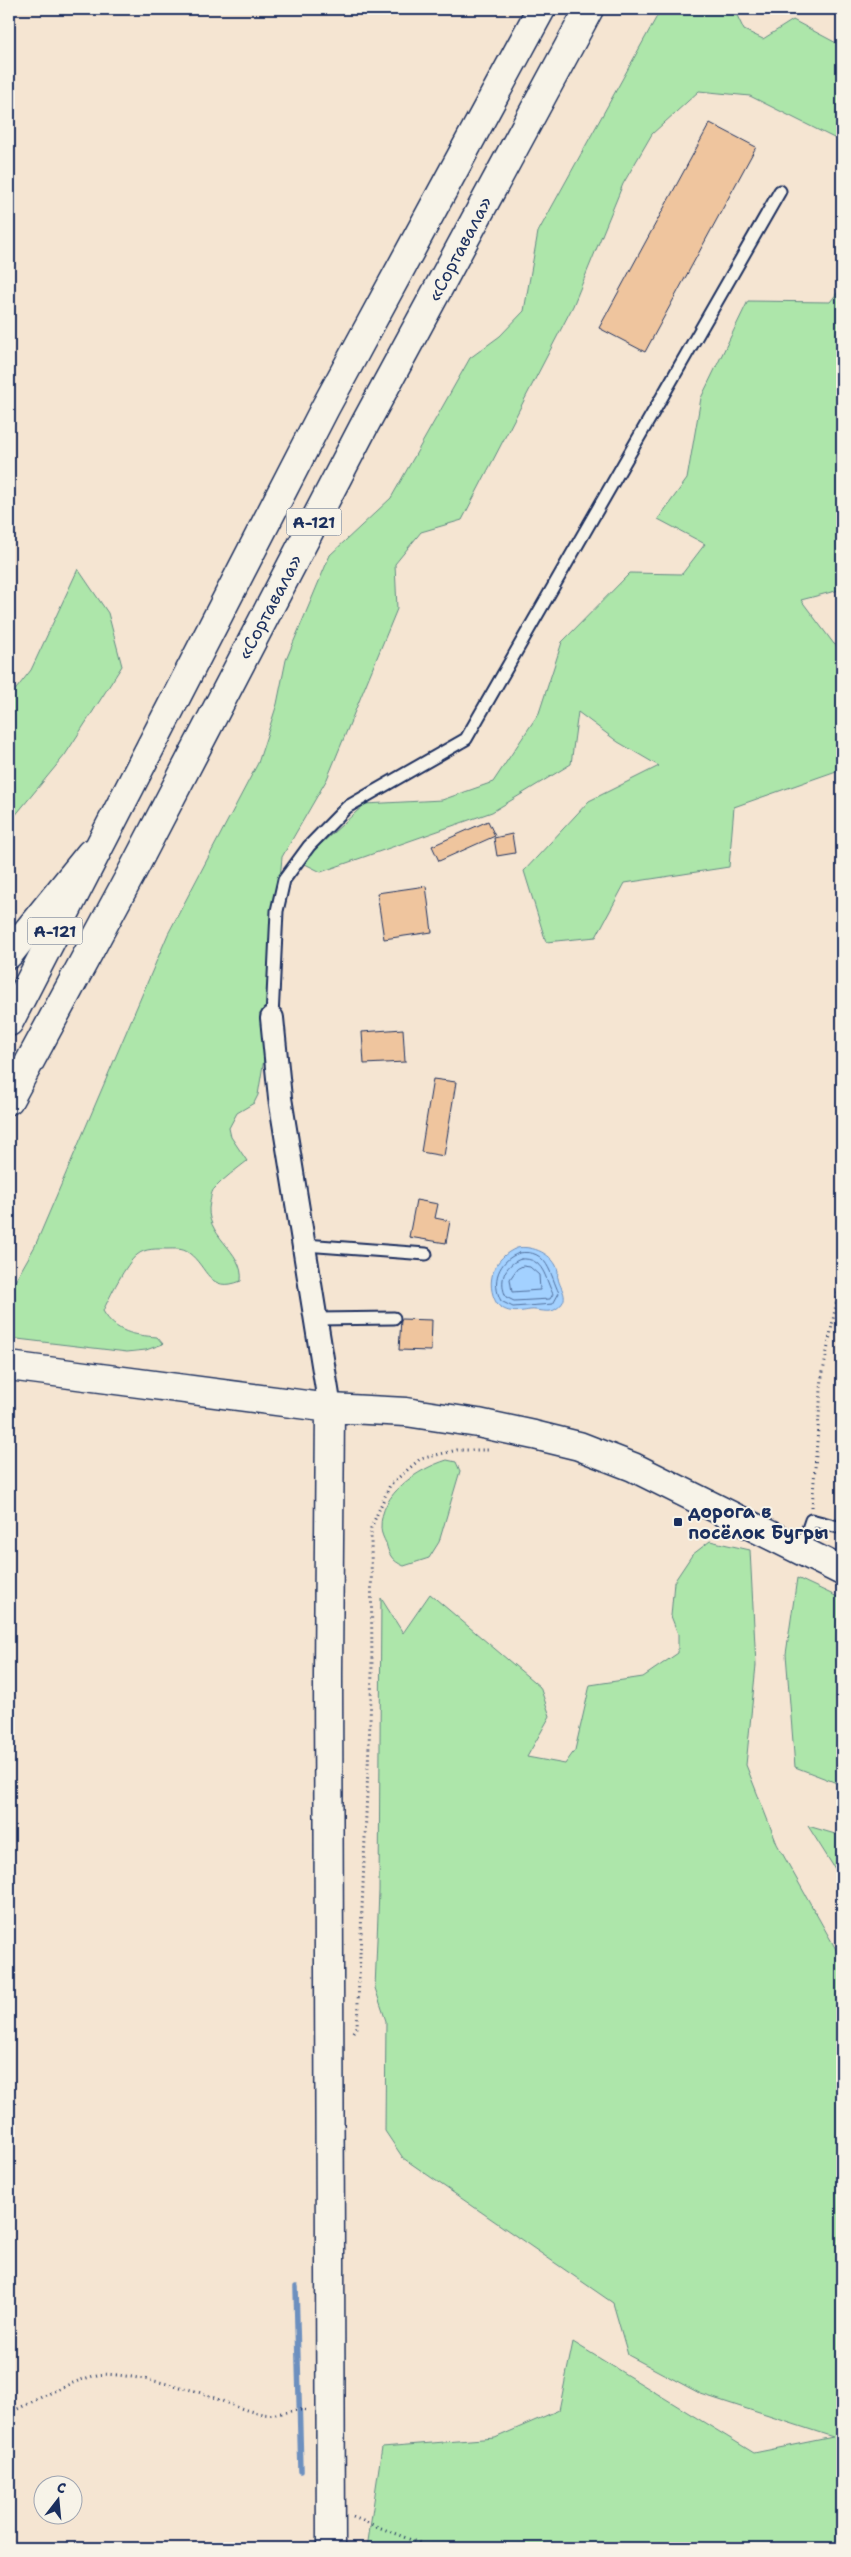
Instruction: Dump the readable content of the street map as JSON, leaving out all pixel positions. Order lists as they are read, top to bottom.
{
  "streets": {
    "main road": ["«Сортавала»", "А-121"]
  },
  "places": {
    "transit": ["дорога в посёлок Бугры"]
  },
  "north": "top"
}
